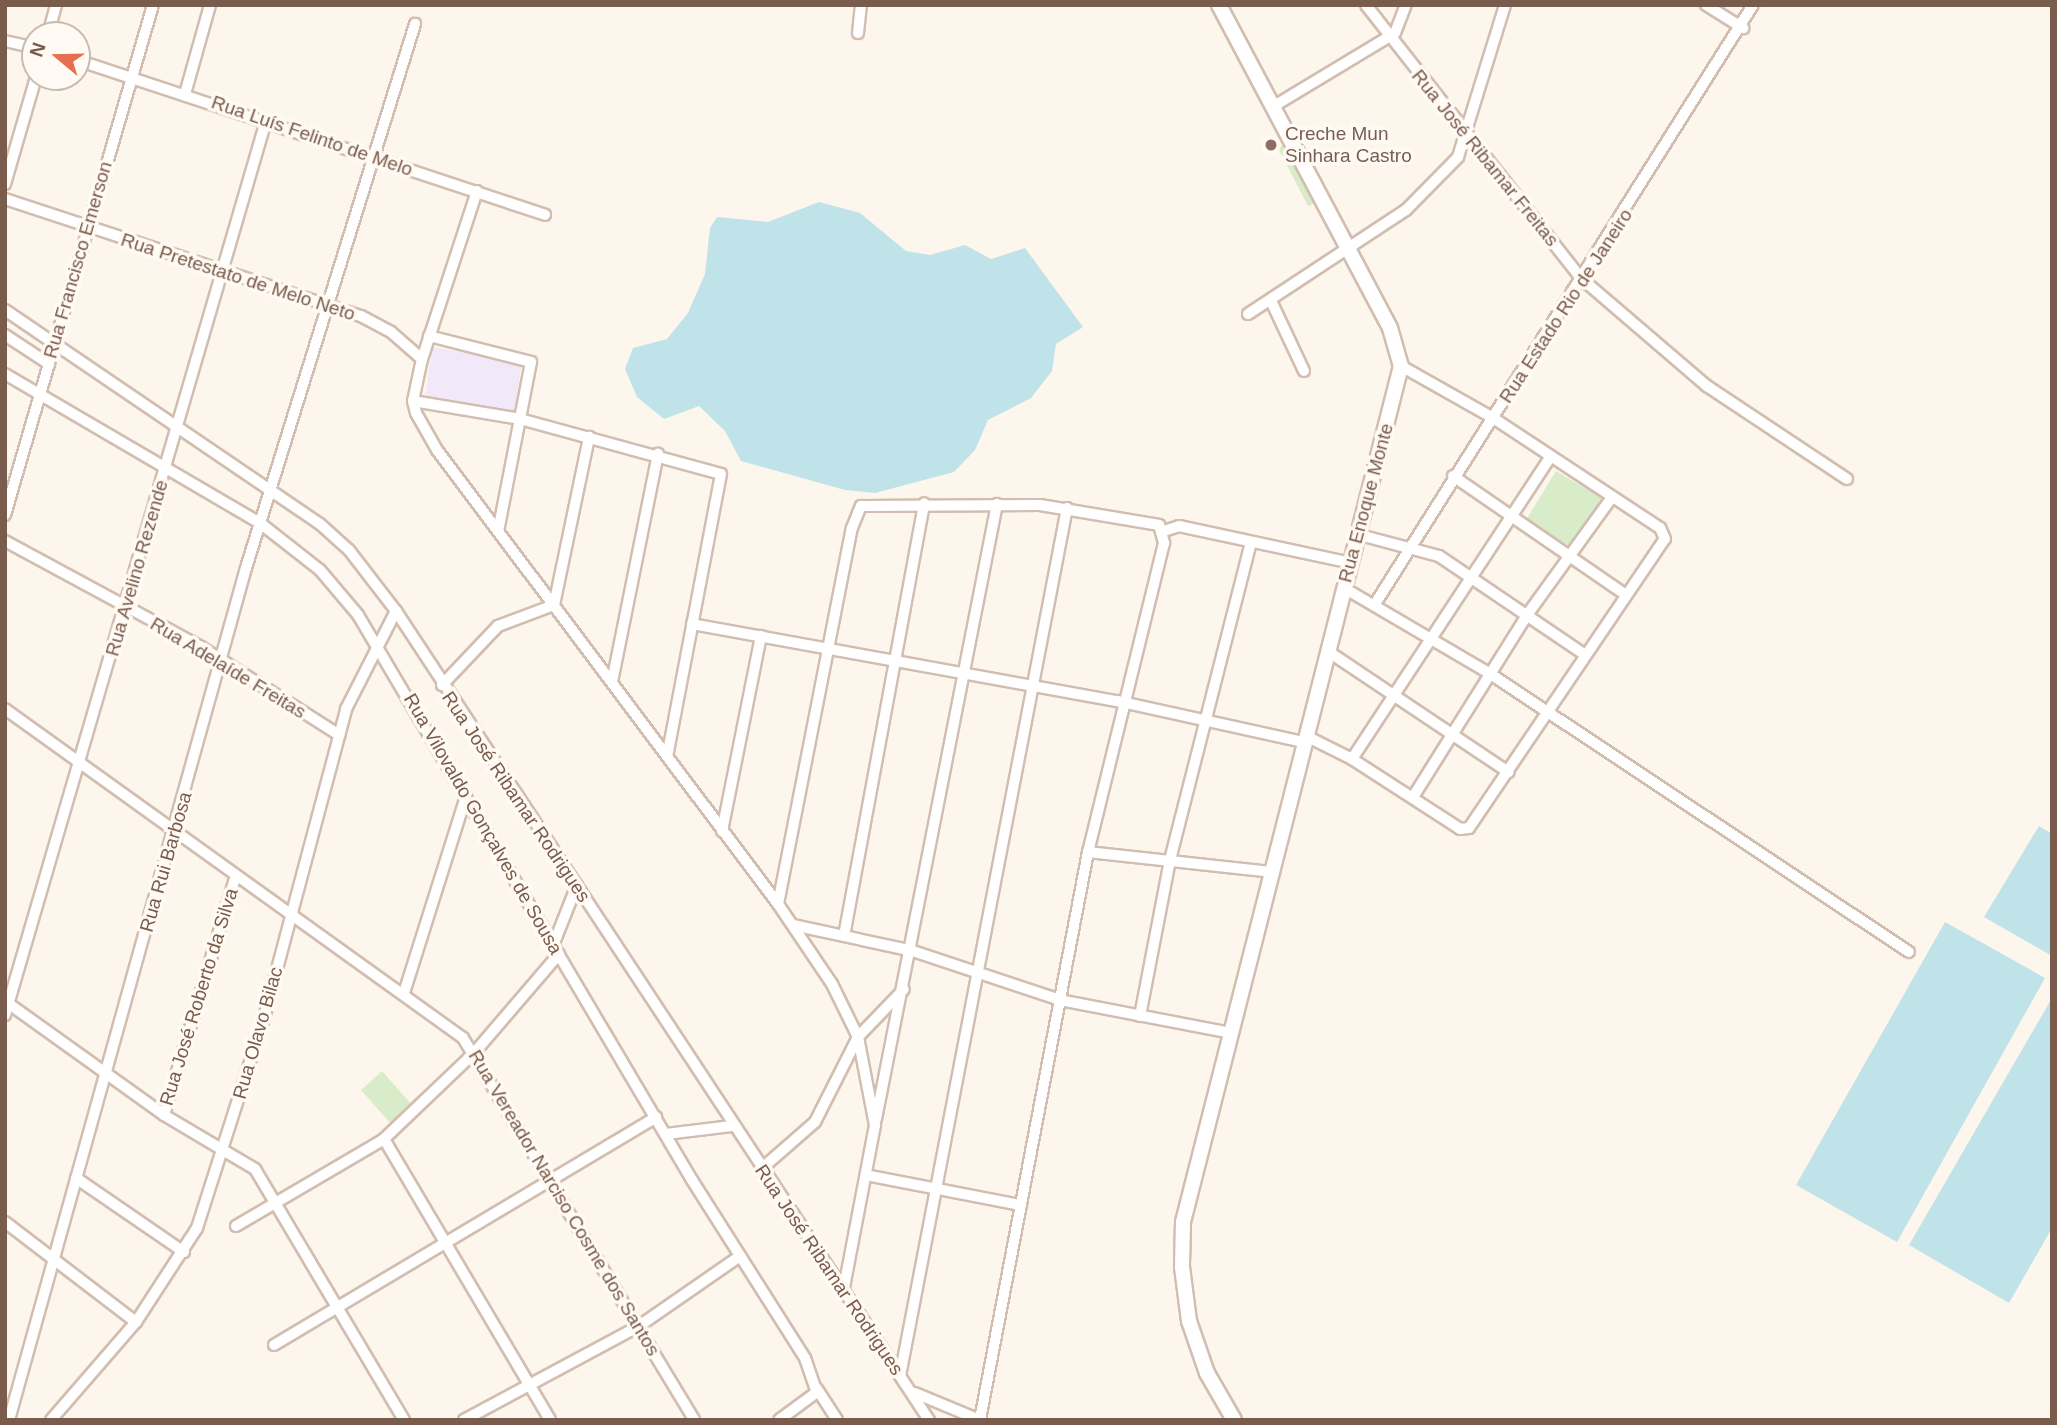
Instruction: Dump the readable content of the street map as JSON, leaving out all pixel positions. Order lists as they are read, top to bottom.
{
  "streets": {
    "main road": ["Rua Enoque Monte"],
    "street": [
      "Rua Luís Felinto de Melo",
      "Rua José Ribamar Freitas",
      "Rua Francisco Emerson",
      "Rua Pretestato de Melo Neto",
      "Rua Estado Rio de Janeiro",
      "Rua Avelino Rezende",
      "Rua Adelaíde Freitas",
      "Rua José Ribamar Rodrigues",
      "Rua Vilovaldo Gonçalves de Sousa",
      "Rua Rui Barbosa",
      "Rua José Roberto da Silva",
      "Rua Olavo Bilac",
      "Rua Vereador Narciso Cosme dos Santos"
    ]
  },
  "crossings": [
    ["Rua Luís Felinto de Melo", "Rua Francisco Emerson"],
    ["Rua Luís Felinto de Melo", "Rua Avelino Rezende"],
    ["Rua Luís Felinto de Melo", "Rua Rui Barbosa"],
    ["Rua José Ribamar Freitas", "Rua Estado Rio de Janeiro"],
    ["Rua Francisco Emerson", "Rua Pretestato de Melo Neto"],
    ["Rua Francisco Emerson", "Rua José Ribamar Rodrigues"],
    ["Rua Francisco Emerson", "Rua Vilovaldo Gonçalves de Sousa"],
    ["Rua Pretestato de Melo Neto", "Rua Avelino Rezende"],
    ["Rua Pretestato de Melo Neto", "Rua Rui Barbosa"],
    ["Rua Avelino Rezende", "Rua Adelaíde Freitas"],
    ["Rua Avelino Rezende", "Rua José Ribamar Rodrigues"],
    ["Rua Avelino Rezende", "Rua Vilovaldo Gonçalves de Sousa"],
    ["Rua Avelino Rezende", "Rua Vereador Narciso Cosme dos Santos"],
    ["Rua Adelaíde Freitas", "Rua Rui Barbosa"],
    ["Rua Adelaíde Freitas", "Rua Olavo Bilac"],
    ["Rua José Ribamar Rodrigues", "Rua Rui Barbosa"],
    ["Rua José Ribamar Rodrigues", "Rua Olavo Bilac"],
    ["Rua Vilovaldo Gonçalves de Sousa", "Rua Rui Barbosa"],
    ["Rua Vilovaldo Gonçalves de Sousa", "Rua Olavo Bilac"],
    ["Rua Rui Barbosa", "Rua Vereador Narciso Cosme dos Santos"],
    ["Rua José Roberto da Silva", "Rua Vereador Narciso Cosme dos Santos"],
    ["Rua Olavo Bilac", "Rua Vereador Narciso Cosme dos Santos"]
  ],
  "places": ["Creche Mun Sinhara Castro"],
  "north": "left"
}
